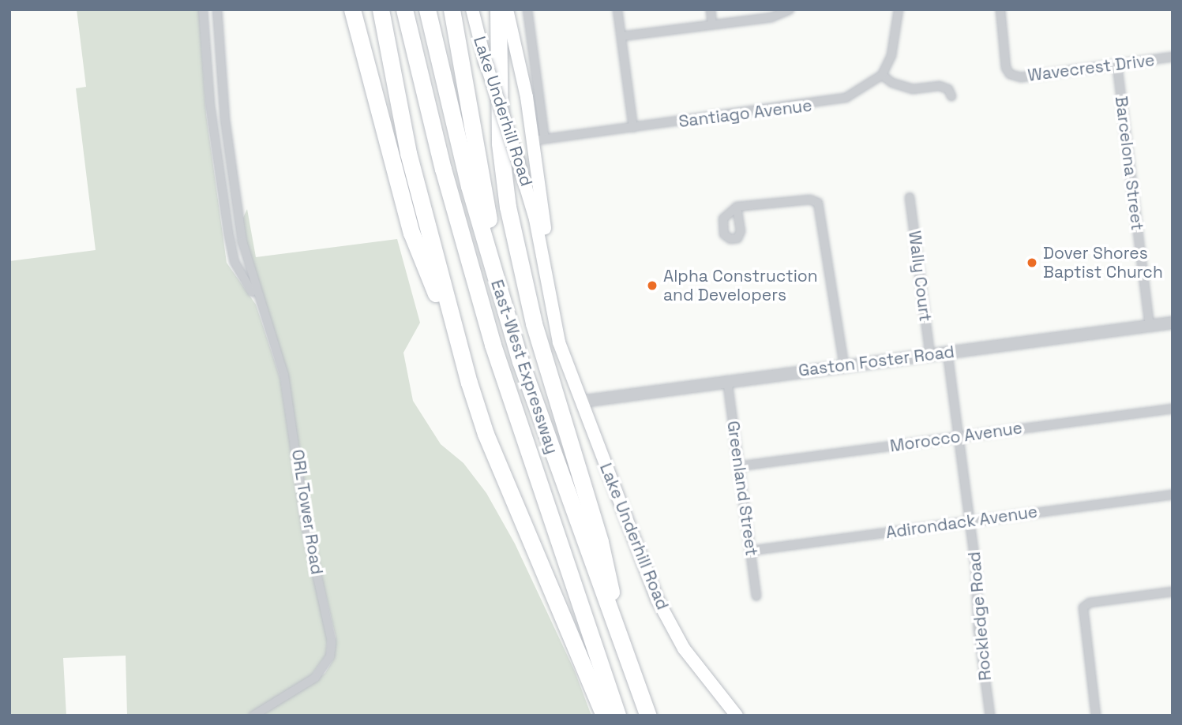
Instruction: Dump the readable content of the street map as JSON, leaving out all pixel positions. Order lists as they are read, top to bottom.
{
  "streets": {
    "highway": ["East-West Expressway"],
    "main road": ["Lake Underhill Road"],
    "street": [
      "Wavecrest Drive",
      "Santiago Avenue",
      "Barcelona Street",
      "Wally Court",
      "Gaston Foster Road",
      "Morocco Avenue",
      "Greenland Street",
      "ORL Tower Road",
      "Adirondack Avenue",
      "Rockledge Road"
    ]
  },
  "crossings": [
    ["Wavecrest Drive", "Barcelona Street"],
    ["Lake Underhill Road", "Santiago Avenue"],
    ["Lake Underhill Road", "Gaston Foster Road"],
    ["Barcelona Street", "Gaston Foster Road"],
    ["Wally Court", "Gaston Foster Road"],
    ["Gaston Foster Road", "Greenland Street"],
    ["Gaston Foster Road", "Rockledge Road"],
    ["Morocco Avenue", "Greenland Street"],
    ["Morocco Avenue", "Rockledge Road"],
    ["Greenland Street", "Adirondack Avenue"],
    ["Adirondack Avenue", "Rockledge Road"]
  ],
  "places": ["Dover Shores Baptist Church", "Alpha Construction and Developers"]
}
